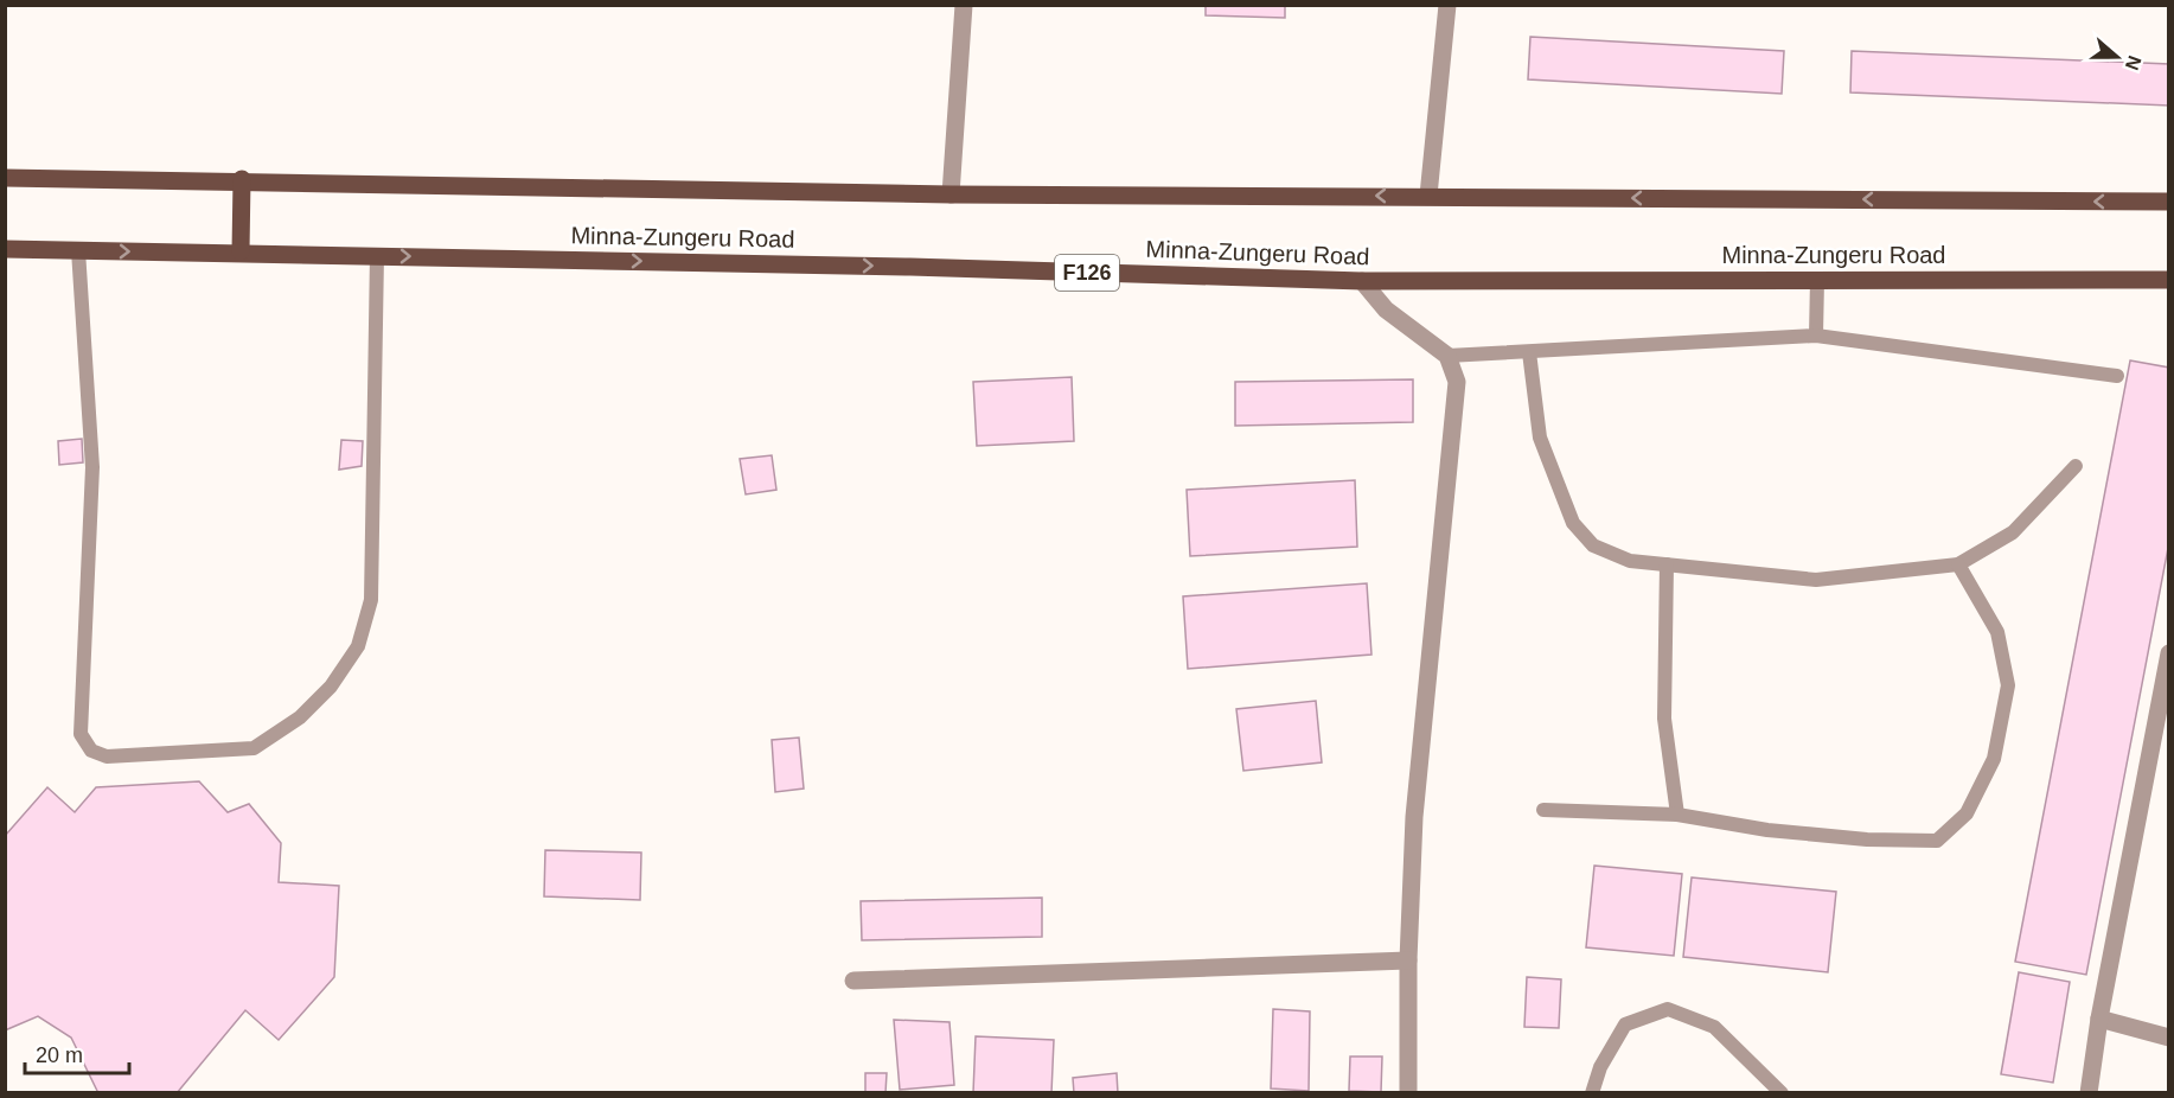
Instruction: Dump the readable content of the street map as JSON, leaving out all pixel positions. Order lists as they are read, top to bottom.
{
  "streets": {
    "main road": ["Minna-Zungeru Road", "F126"]
  },
  "scale_bar": "20 m",
  "north": "right"
}
